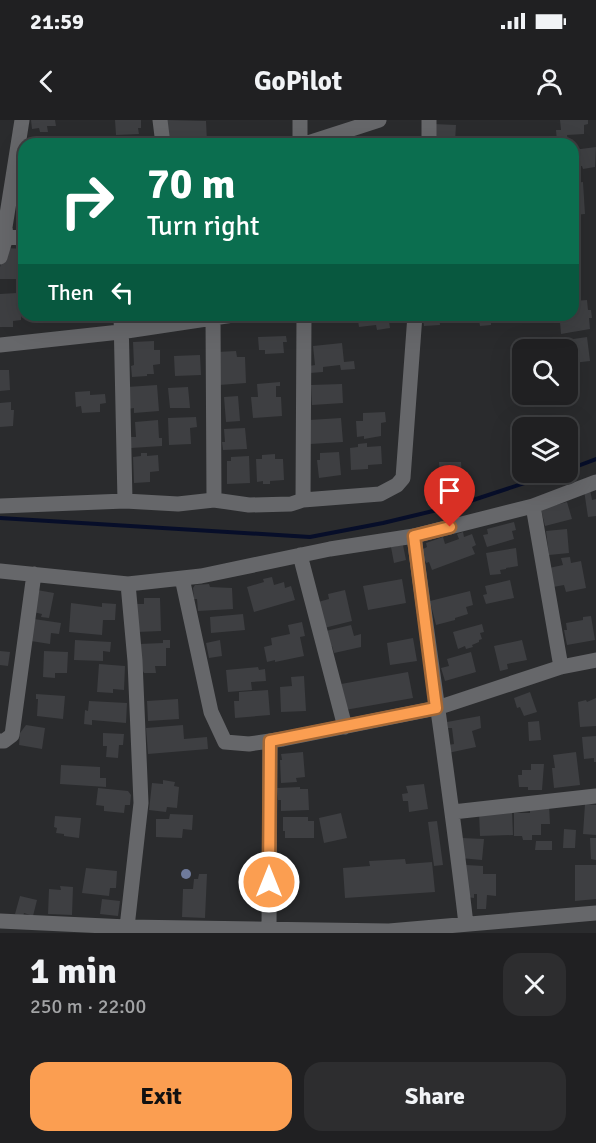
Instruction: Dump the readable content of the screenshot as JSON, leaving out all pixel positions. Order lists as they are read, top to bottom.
{
  "page": {
    "status": "21:59",
    "header": "GoPilot",
    "turn": ["70 m", "Turn right"],
    "then": "Then",
    "heading": ["1 min", "250 m · 22:00"],
    "buttons": ["Exit", "Share"]
  }
}
